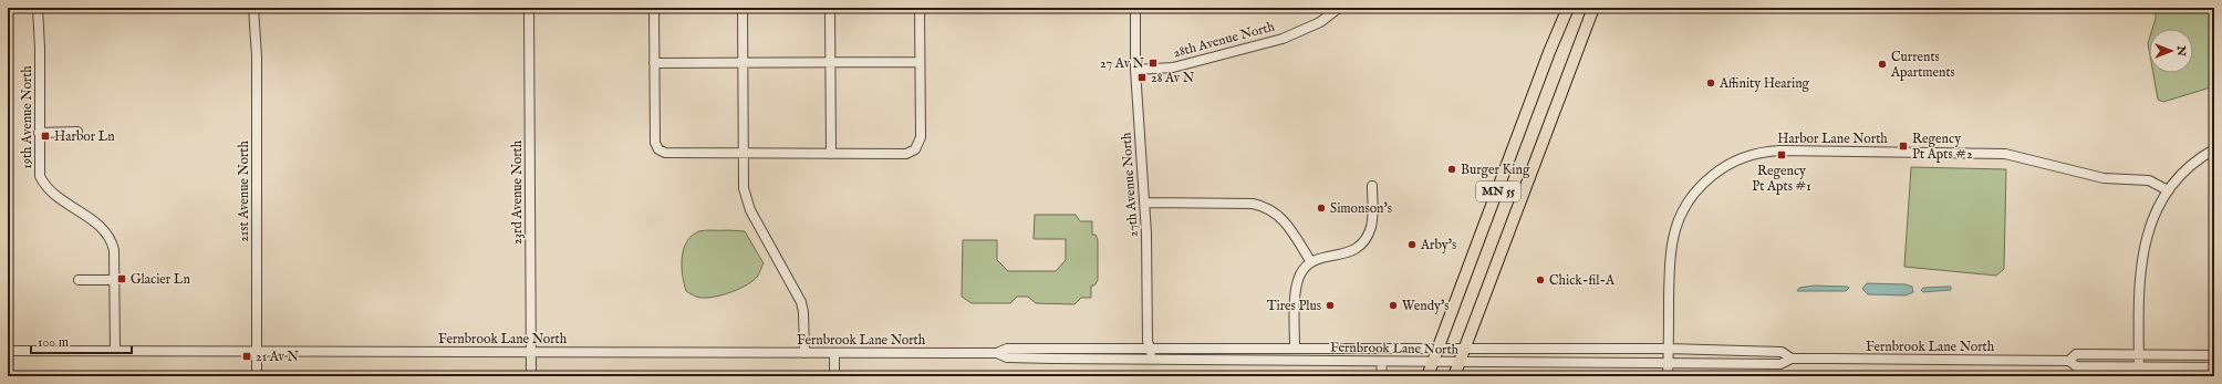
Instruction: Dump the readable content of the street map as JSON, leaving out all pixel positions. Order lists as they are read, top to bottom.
{
  "streets": {
    "main road": ["MN 55"],
    "street": [
      "28th Avenue North",
      "19th Avenue North",
      "Harbor Lane North",
      "27th Avenue North",
      "21st Avenue North",
      "23rd Avenue North",
      "Fernbrook Lane North"
    ]
  },
  "crossings": [
    ["28th Avenue North", "27th Avenue North"],
    ["19th Avenue North", "Fernbrook Lane North"],
    ["Harbor Lane North", "Fernbrook Lane North"],
    ["27th Avenue North", "Fernbrook Lane North"],
    ["21st Avenue North", "Fernbrook Lane North"],
    ["MN 55", "Fernbrook Lane North"],
    ["23rd Avenue North", "Fernbrook Lane North"]
  ],
  "places": {
    "transit": [
      "27 Av N",
      "28 Av N",
      "Harbor Ln",
      "Regency Pt Apts #2",
      "Regency Pt Apts #1",
      "Glacier Ln",
      "21 Av N"
    ],
    "other": [
      "Currents Apartments",
      "Affinity Hearing",
      "Burger King",
      "Simonson's",
      "Arby's",
      "Chick-fil-A",
      "Tires Plus",
      "Wendy's"
    ]
  },
  "scale_bar": "100 m",
  "north": "right"
}
